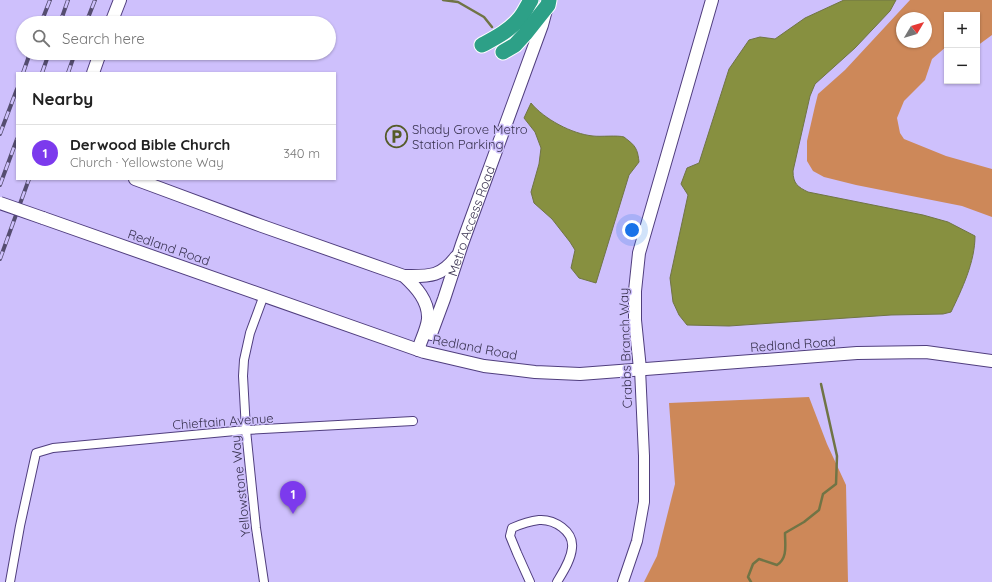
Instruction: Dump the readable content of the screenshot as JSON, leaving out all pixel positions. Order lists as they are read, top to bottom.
{
  "streets": {
    "main road": ["Metro Access Road", "Redland Road", "Crabbs Branch Way"],
    "street": ["Chieftain Avenue", "Yellowstone Way"]
  },
  "crossings": [
    ["Metro Access Road", "Redland Road"],
    ["Redland Road", "Crabbs Branch Way"],
    ["Redland Road", "Yellowstone Way"],
    ["Chieftain Avenue", "Yellowstone Way"]
  ],
  "places": {
    "parking": ["Shady Grove Metro Station Parking"]
  },
  "north": "top right",
  "page": {
    "map_buttons": ["+", "−"],
    "search": "Search here",
    "heading": "Nearby",
    "list": [
      {
        "mark": "1",
        "name": "Derwood Bible Church",
        "note": "Church · Yellowstone Way",
        "value": "340 m"
      }
    ],
    "pins": "1"
  }
}
